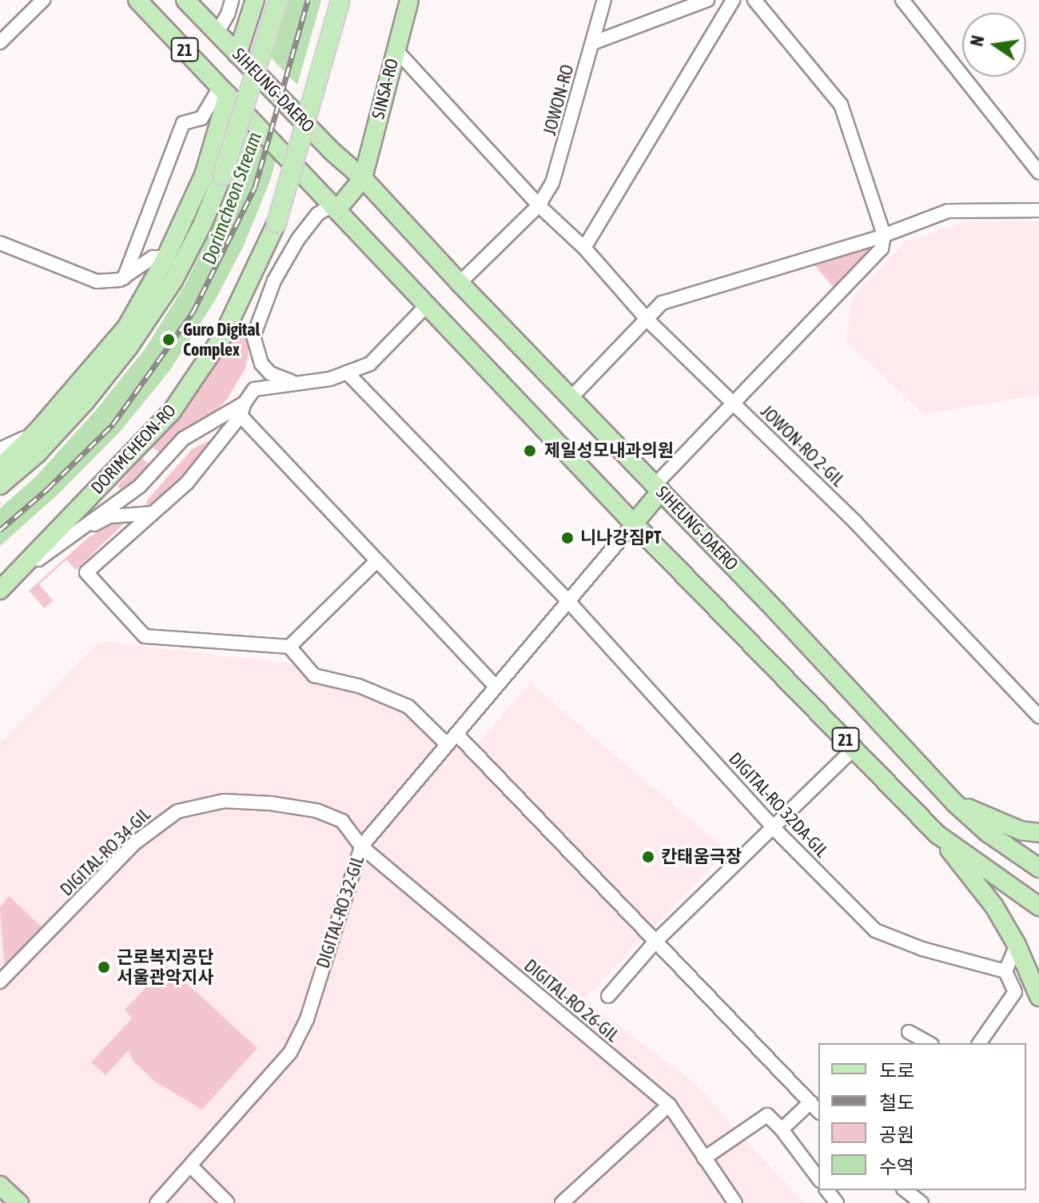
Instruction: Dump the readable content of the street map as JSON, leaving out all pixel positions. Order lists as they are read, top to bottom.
{
  "streets": {
    "main road": [
      "21",
      "SINSA-RO",
      "SIHEUNG-DAERO",
      "DORIMCHEON-RO",
      "DIGITAL-RO 32-GIL"
    ],
    "street": [
      "JOWON-RO",
      "JOWON-RO 2-GIL",
      "DIGITAL-RO 32DA-GIL",
      "DIGITAL-RO 34-GIL",
      "DIGITAL-RO 26-GIL"
    ]
  },
  "crossings": [
    ["SINSA-RO", "SIHEUNG-DAERO"],
    ["SIHEUNG-DAERO", "JOWON-RO"],
    ["SIHEUNG-DAERO", "DIGITAL-RO 32-GIL"],
    ["JOWON-RO", "JOWON-RO 2-GIL"],
    ["DIGITAL-RO 32DA-GIL", "DIGITAL-RO 32-GIL"],
    ["DIGITAL-RO 34-GIL", "DIGITAL-RO 32-GIL"],
    ["DIGITAL-RO 34-GIL", "DIGITAL-RO 26-GIL"],
    ["DIGITAL-RO 32-GIL", "DIGITAL-RO 26-GIL"]
  ],
  "water": ["Dorimcheon Stream"],
  "places": [
    "Guro Digital Complex",
    "제일성모내과의원",
    "니나강짐PT",
    "칸태움극장",
    "근로복지공단 서울관악지사"
  ],
  "legend": [
    "도로",
    "철도",
    "공원",
    "수역"
  ],
  "north": "left"
}
